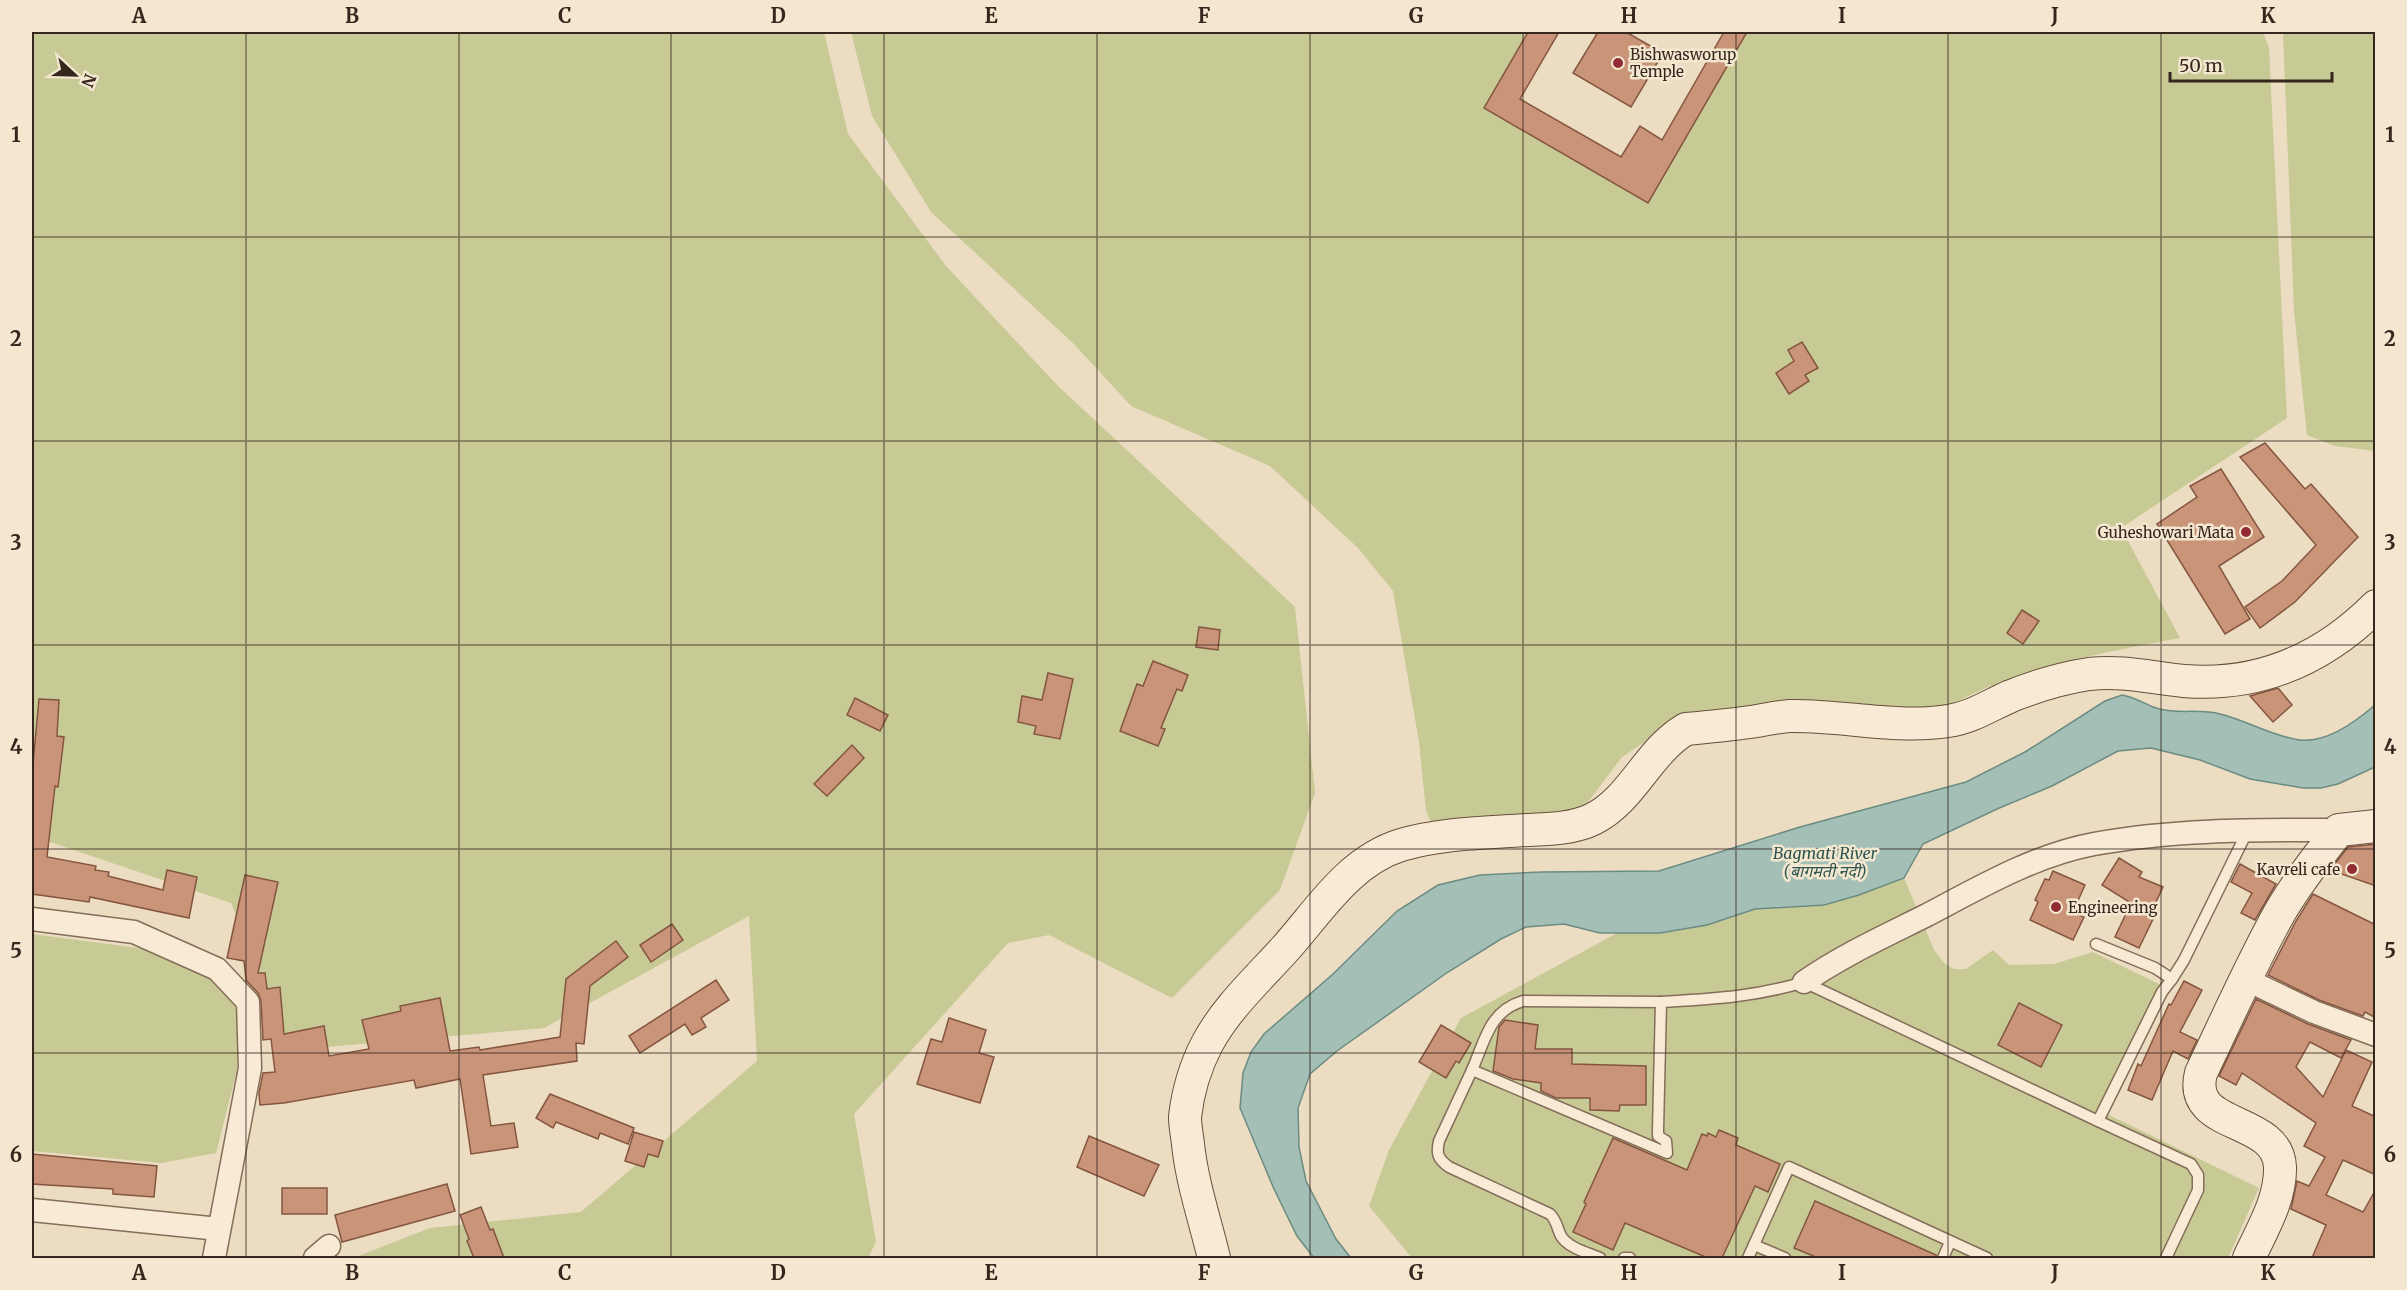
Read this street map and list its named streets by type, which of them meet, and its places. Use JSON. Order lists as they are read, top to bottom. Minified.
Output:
{"water":["Bagmati River (बागमती नदी)"],"places":["Bishwasworup Temple","Guheshowari Mata","Kavreli cafe","Engineering"],"scale_bar":"50 m","north":"right","grid":{"columns":["A","B","C","D","E","F","G","H","I","J","K"],"rows":["1","2","3","4","5","6"]}}
